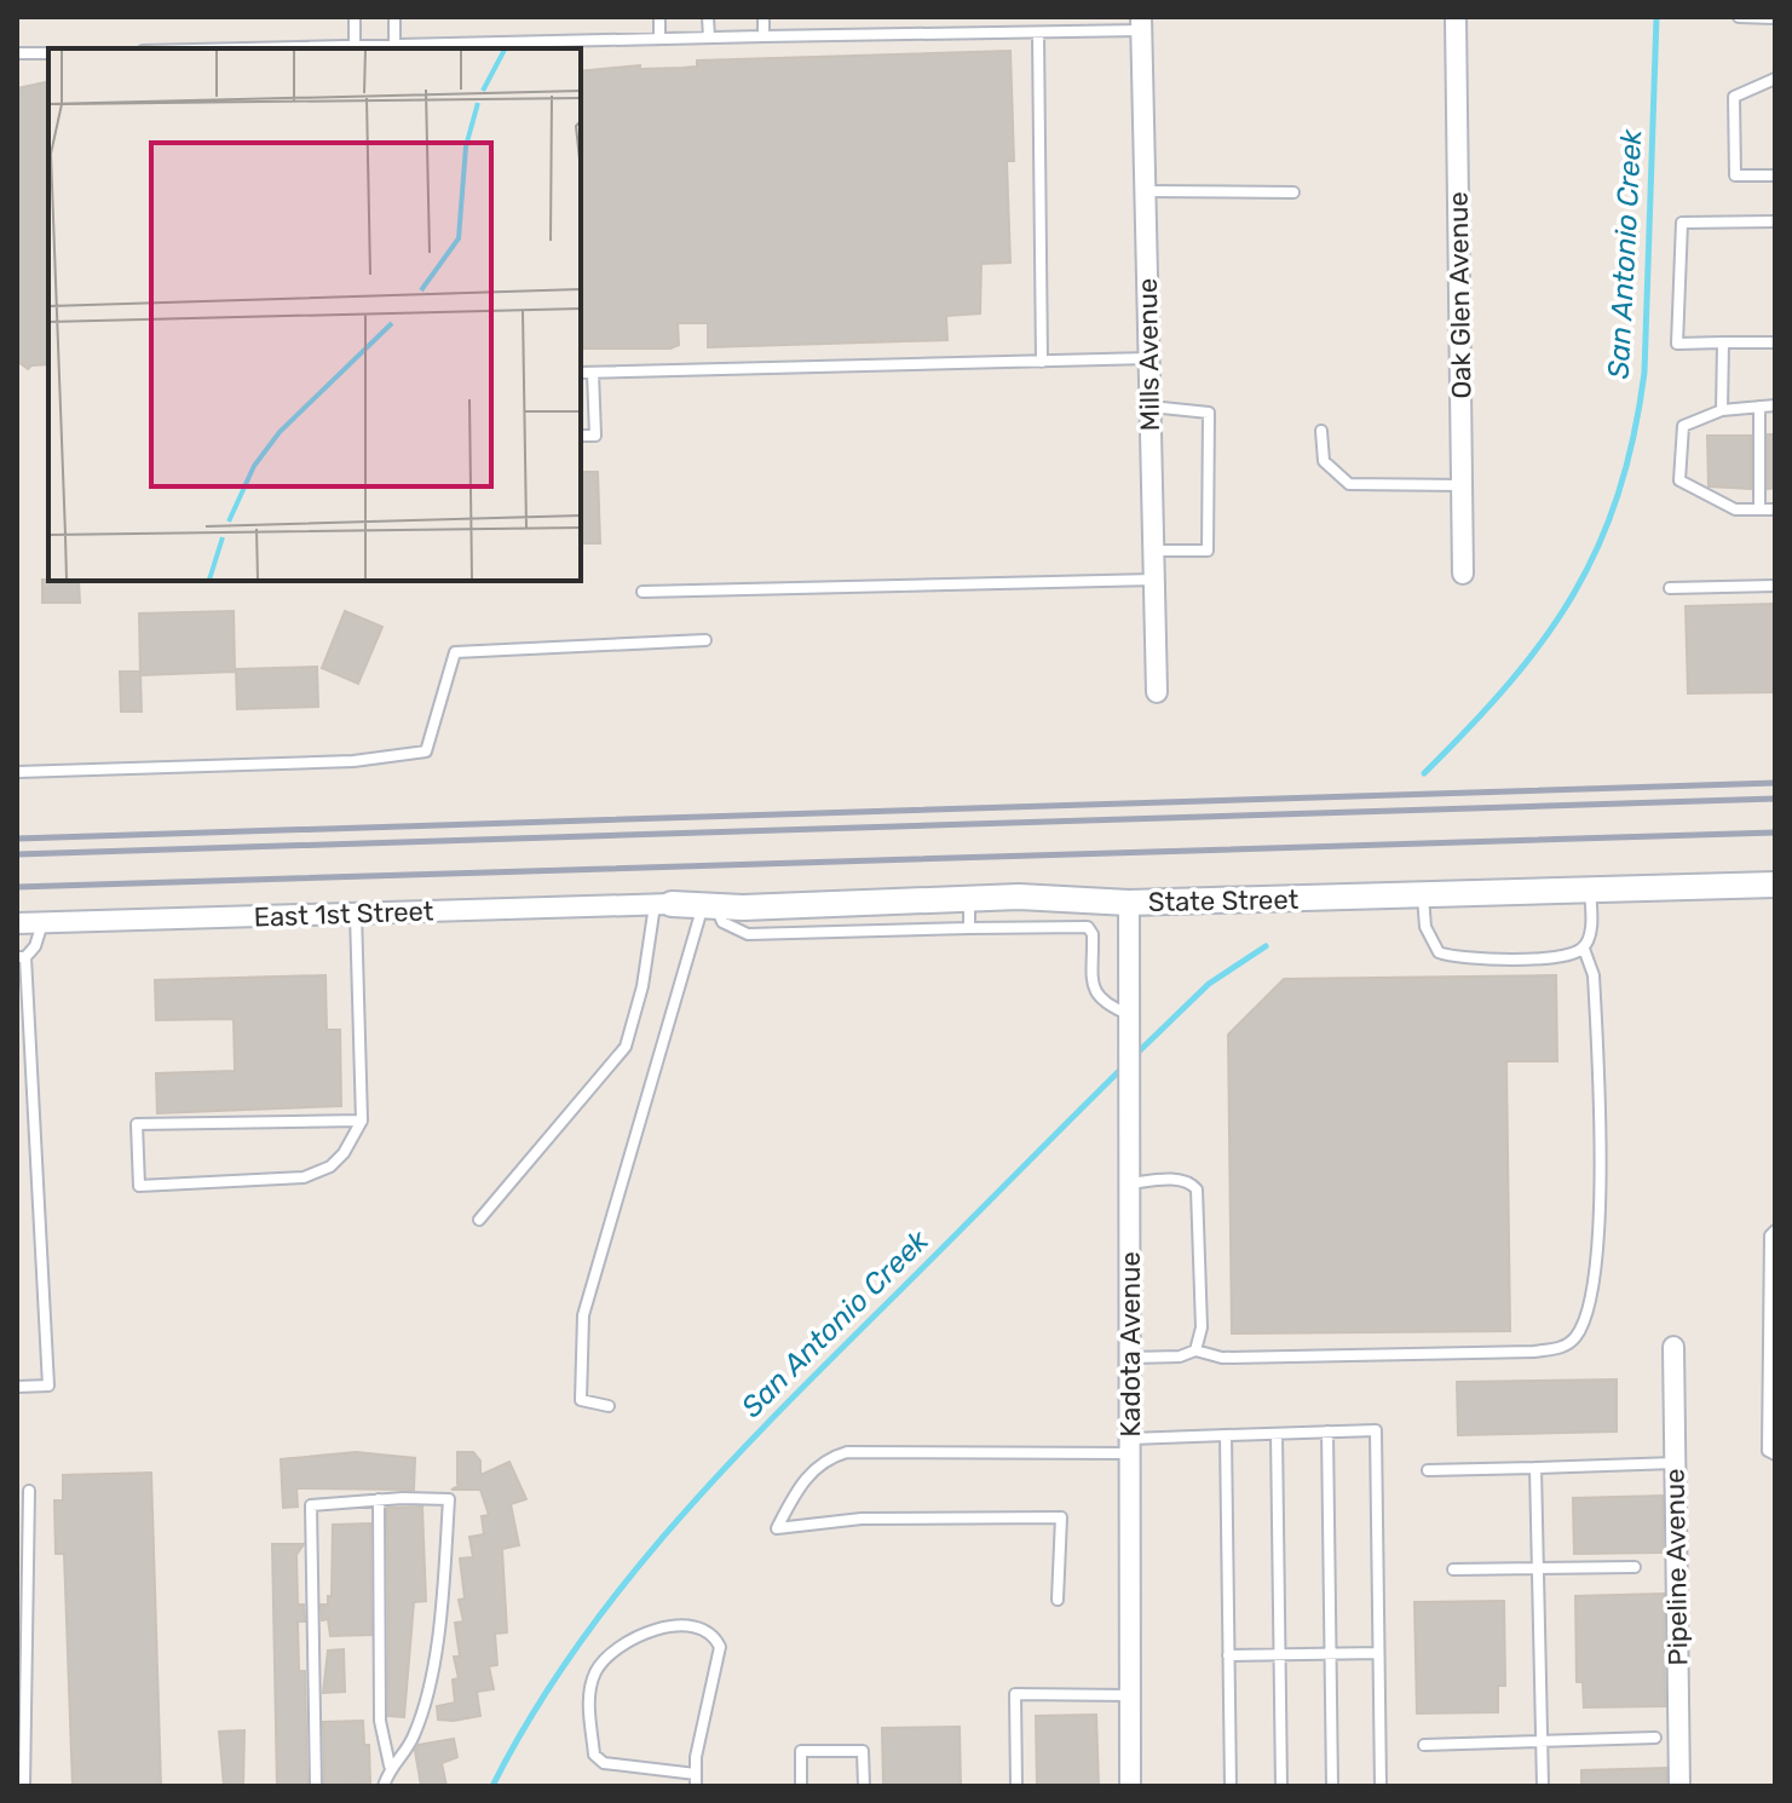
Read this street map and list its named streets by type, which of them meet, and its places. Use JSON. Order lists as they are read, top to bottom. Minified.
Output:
{"streets":{"street":["Oak Glen Avenue","Mills Avenue","State Street","East 1st Street","Kadota Avenue","Pipeline Avenue"]},"crossings":[["State Street","East 1st Street"],["State Street","Kadota Avenue"]],"water":["San Antonio Creek"]}
